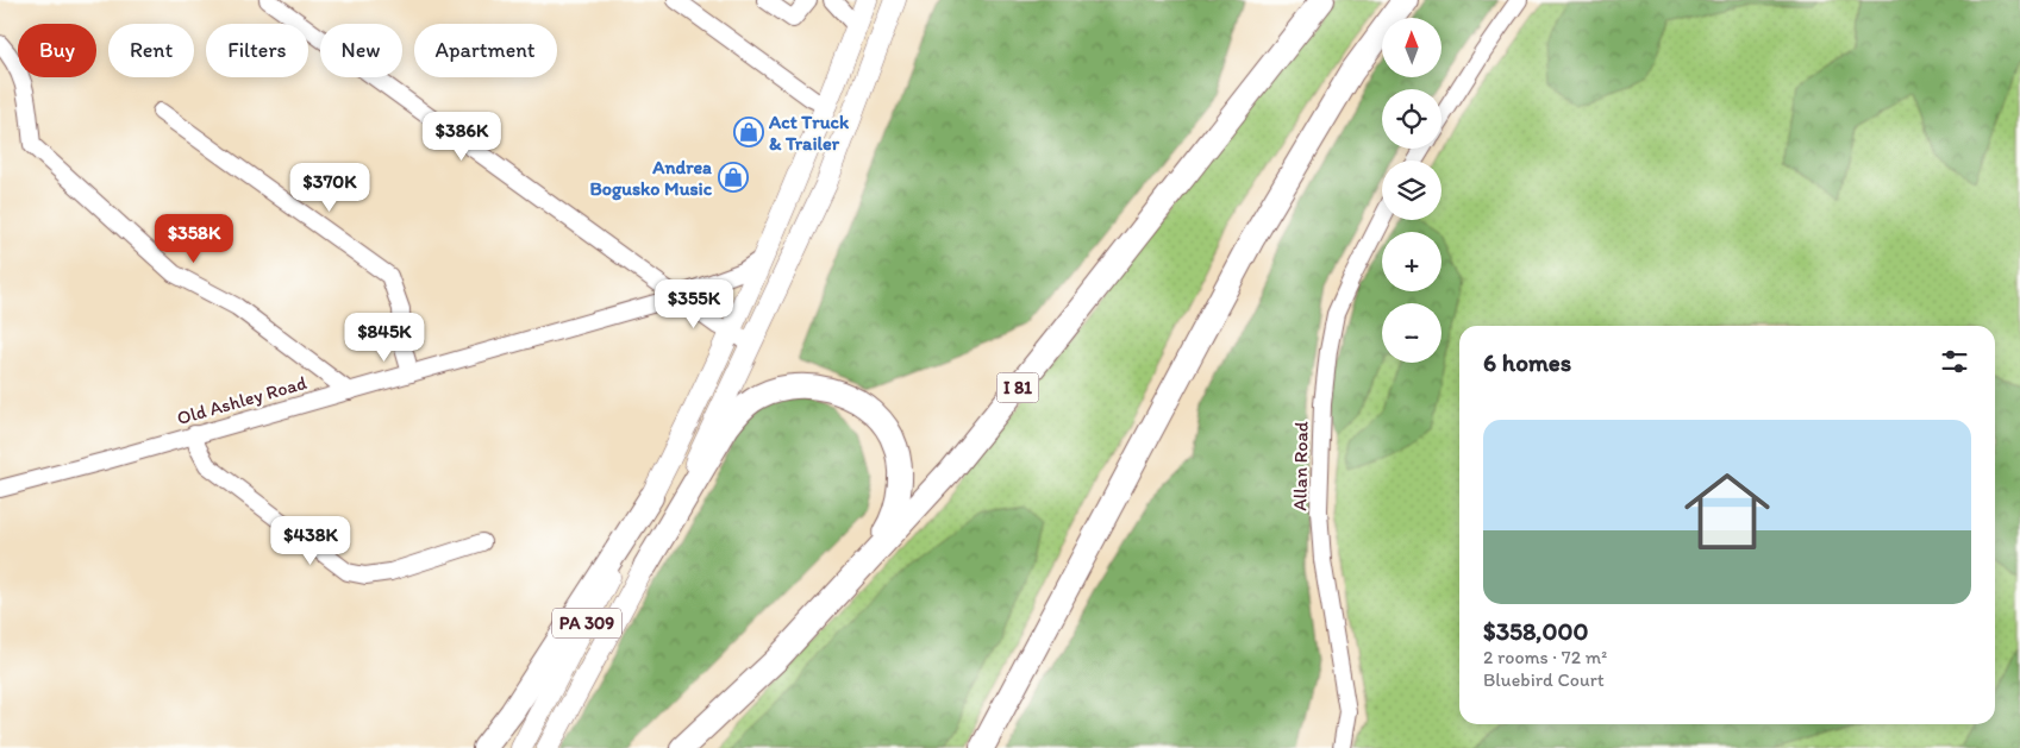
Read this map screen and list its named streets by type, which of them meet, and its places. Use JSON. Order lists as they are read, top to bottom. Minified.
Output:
{"streets":{"highway":["I 81"],"main road":["PA 309"],"street":["Old Ashley Road","Allan Road"]},"crossings":[["Old Ashley Road","PA 309"]],"places":{"shop":["Act Truck & Trailer","Andrea Bogusko Music"]},"north":"top","page":{"map_buttons":["+","−"],"chip":["Buy","Rent","Filters","New","Apartment"],"price":["$386K","$370K","$358K","$355K","$845K","$438K"],"heading":"6 homes","list":[{"name":"$358,000","note":"2 rooms · 72 m² · Bluebird Court"}]}}
